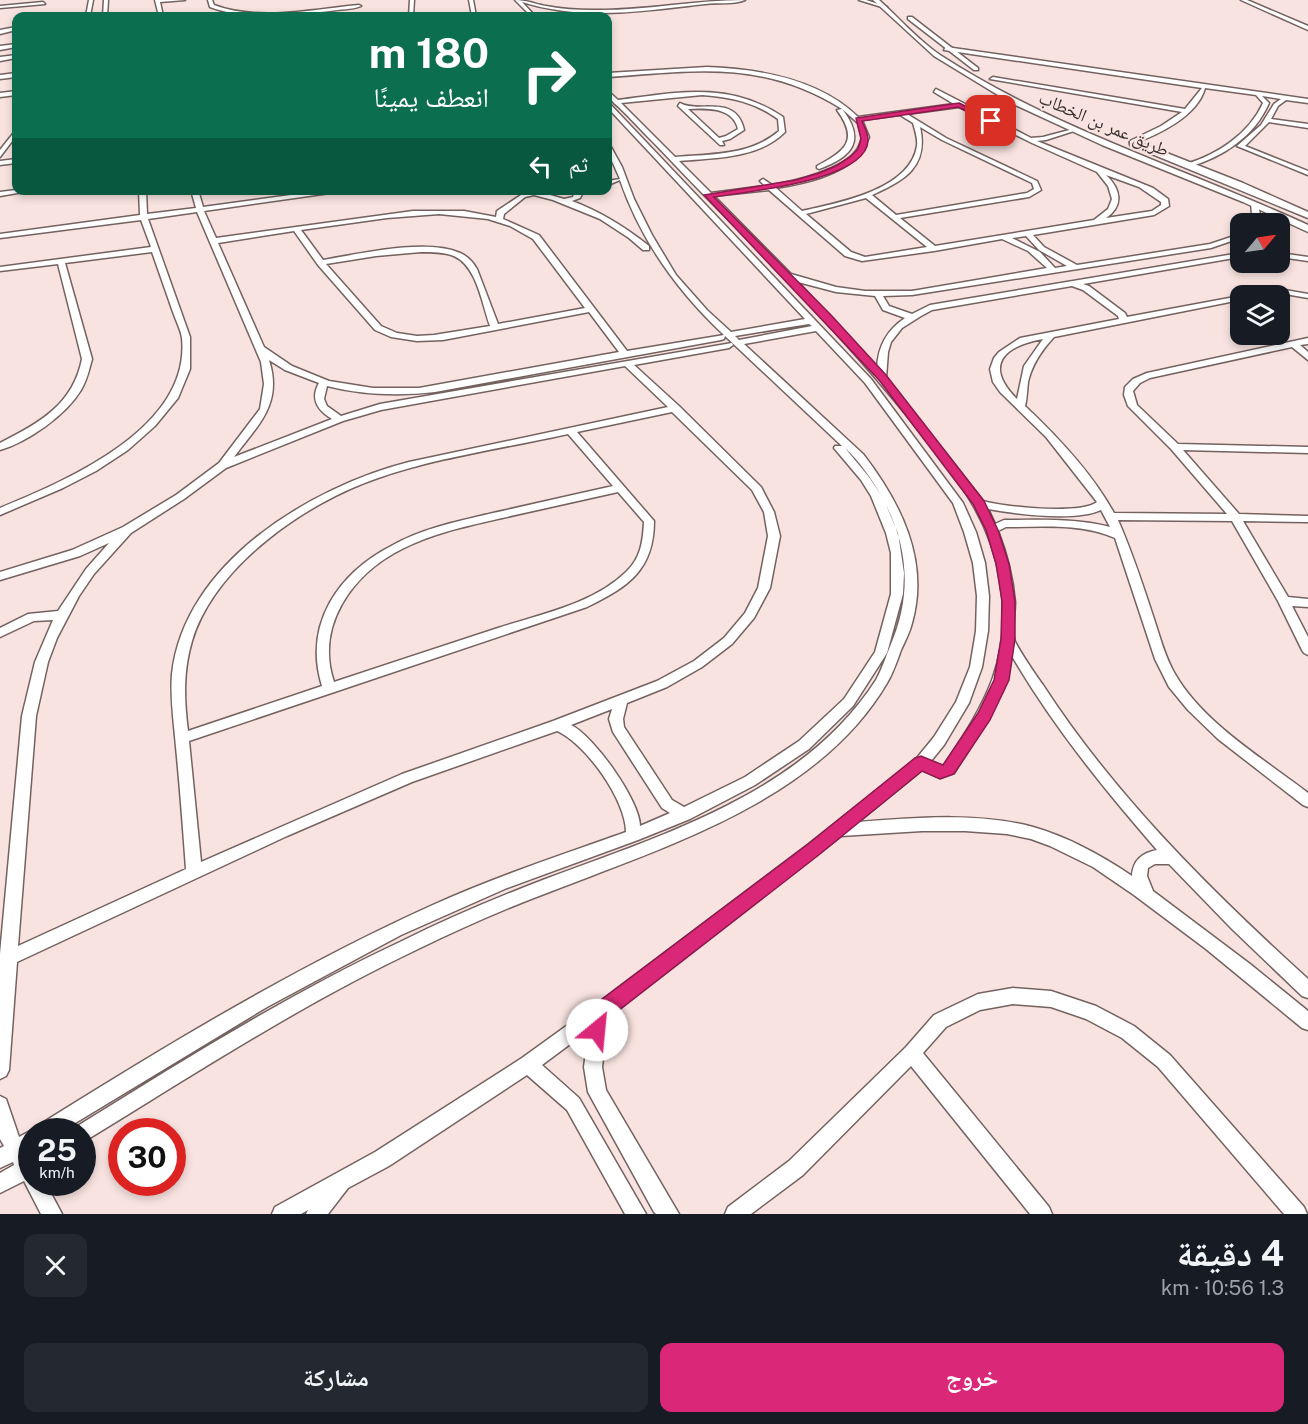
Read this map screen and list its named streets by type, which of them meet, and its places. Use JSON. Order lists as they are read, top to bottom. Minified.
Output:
{"streets":{"street":["طريق عمر بن الخطاب"]},"north":"top right","page":{"turn":["180 m","انعطف يمينًا"],"then":"ثم","speed":"25 km/h","limit":"30","heading":["4 دقيقة","1.3 km · 10:56"],"buttons":["خروج","مشاركة"]}}
